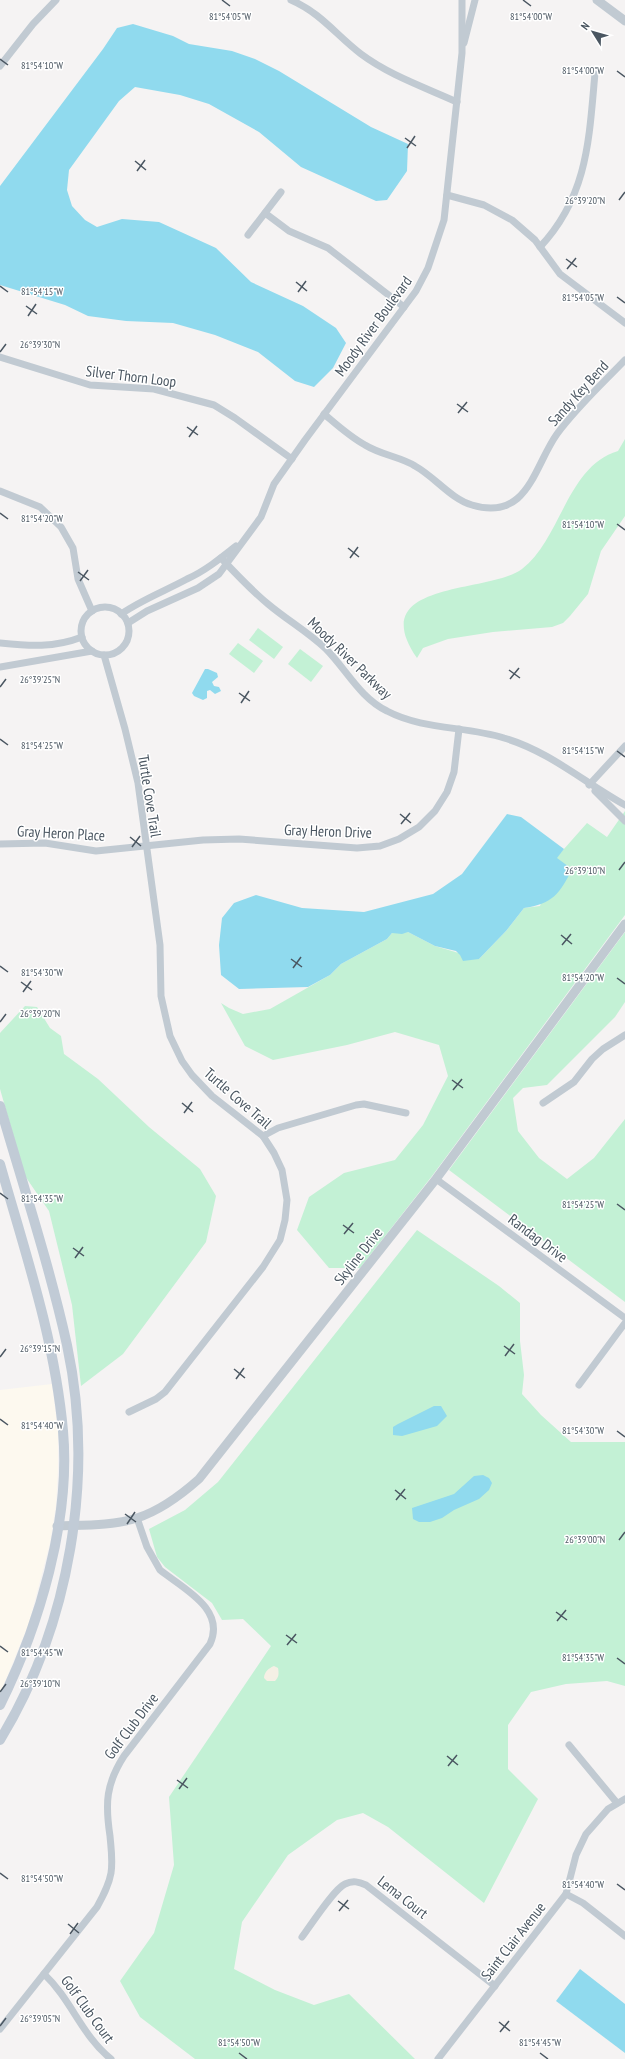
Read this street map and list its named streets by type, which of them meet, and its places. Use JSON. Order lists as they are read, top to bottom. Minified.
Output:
{"streets":{"street":["Moody River Boulevard","Silver Thorn Loop","Sandy Key Bend","Moody River Parkway","Turtle Cove Trail","Gray Heron Drive","Gray Heron Place","Randag Drive","Skyline Drive","Golf Club Drive","Lema Court","Saint Clair Avenue","Golf Club Court"]},"crossings":[["Moody River Boulevard","Silver Thorn Loop"],["Moody River Boulevard","Sandy Key Bend"],["Moody River Boulevard","Moody River Parkway"],["Moody River Boulevard","Turtle Cove Trail"],["Moody River Parkway","Gray Heron Drive"],["Turtle Cove Trail","Gray Heron Drive"],["Turtle Cove Trail","Gray Heron Place"],["Gray Heron Drive","Gray Heron Place"],["Randag Drive","Skyline Drive"],["Skyline Drive","Golf Club Drive"],["Golf Club Drive","Golf Club Court"],["Lema Court","Saint Clair Avenue"]],"north":"top left","coordinates":["81°54'05\"W","81°54'00\"W","81°54'10\"W","26°39'20\"N","81°54'15\"W","26°39'30\"N","81°54'20\"W","26°39'25\"N","81°54'25\"W","26°39'10\"N","81°54'30\"W","81°54'35\"W","26°39'15\"N","81°54'40\"W","26°39'00\"N","81°54'45\"W","81°54'50\"W","26°39'05\"N"]}
